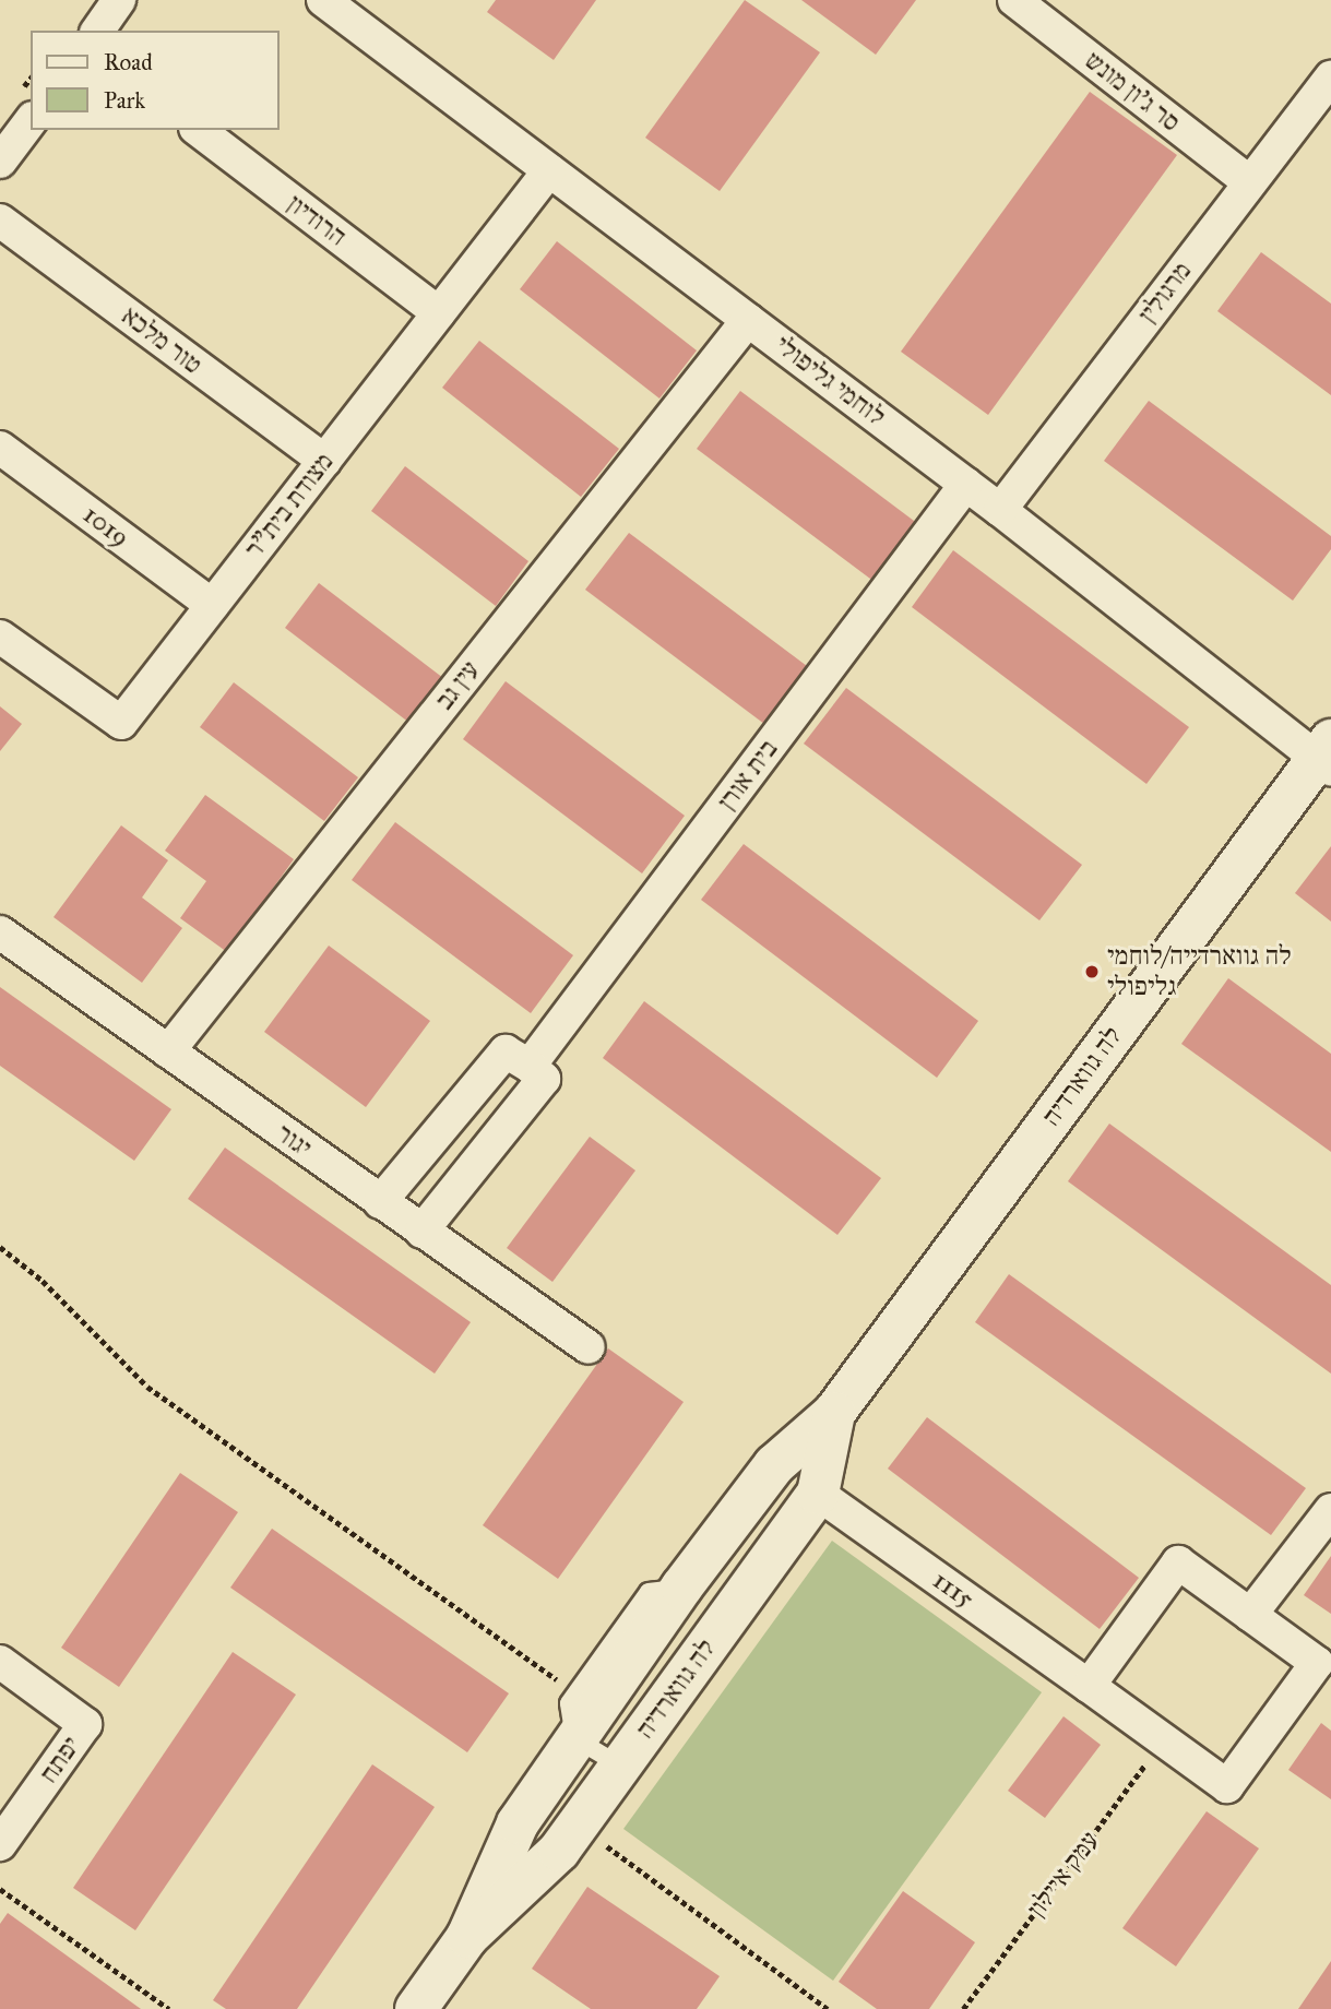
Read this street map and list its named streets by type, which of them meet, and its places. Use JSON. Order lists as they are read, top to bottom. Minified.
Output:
{"streets":{"main road":["לה גווארדיה"],"street":["סר ג'ון מונש","הרודיון","מרגולין","טור מלכא","לוחמי גליפולי","מצודת בית\"ר","1019","עין גב","בית אורן","יגור","1115","יפתח"],"path":["עמק איילון"]},"crossings":[["סר ג'ון מונש","מרגולין"],["הרודיון","מצודת בית\"ר"],["מרגולין","לוחמי גליפולי"],["טור מלכא","מצודת בית\"ר"],["לוחמי גליפולי","מצודת בית\"ר"],["לוחמי גליפולי","עין גב"],["לוחמי גליפולי","בית אורן"],["לוחמי גליפולי","לה גווארדיה"],["מצודת בית\"ר","1019"],["עין גב","יגור"],["לה גווארדיה","1115"],["1115","עמק איילון"]],"places":["לה גווארדייה/לוחמי גליפולי"],"legend":["Road","Park"]}
